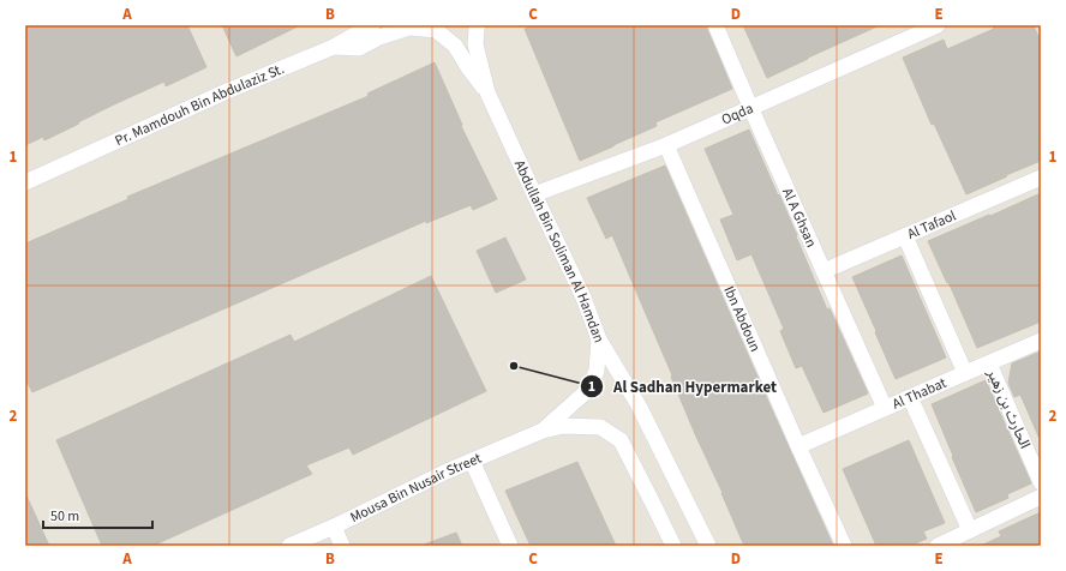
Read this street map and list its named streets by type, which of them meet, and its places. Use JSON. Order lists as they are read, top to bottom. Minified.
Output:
{"streets":{"street":["Pr. Mamdouh Bin Abdulaziz St.","Oqda","Al A Ghsan","Al Tafaol","Abdullah Bin Soliman Al Hamdan","Ibn Abdoun","Al Thabat","الحارث بن زهير","Mousa Bin Nusair Street"]},"crossings":[["Oqda","Al A Ghsan"],["Oqda","Abdullah Bin Soliman Al Hamdan"],["Oqda","Ibn Abdoun"],["Al A Ghsan","Al Tafaol"],["Al A Ghsan","Al Thabat"],["Ibn Abdoun","Al Thabat"],["Al Thabat","الحارث بن زهير"]],"places":["Al Sadhan Hypermarket"],"scale_bar":"50 m","grid":{"columns":["A","B","C","D","E"],"rows":["1","2"]}}
